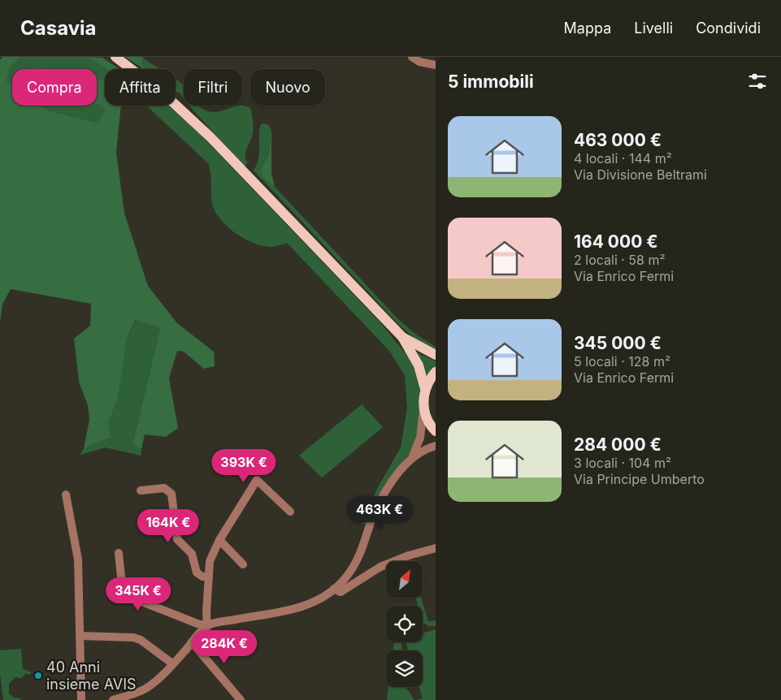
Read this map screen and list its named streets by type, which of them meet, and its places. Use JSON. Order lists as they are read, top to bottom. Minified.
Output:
{"places":["40 Anni insieme AVIS"],"north":"top right","page":{"header":"Casavia","nav":["Mappa","Livelli","Condividi"],"heading":"5 immobili","chip":["Compra","Affitta","Filtri","Nuovo"],"list":[{"name":"463 000 €","note":"4 locali · 144 m² · Via Divisione Beltrami"},{"name":"164 000 €","note":"2 locali · 58 m² · Via Enrico Fermi"},{"name":"345 000 €","note":"5 locali · 128 m² · Via Enrico Fermi"},{"name":"284 000 €","note":"3 locali · 104 m² · Via Principe Umberto"}],"price":["393K €","463K €","164K €","345K €","284K €"]}}
